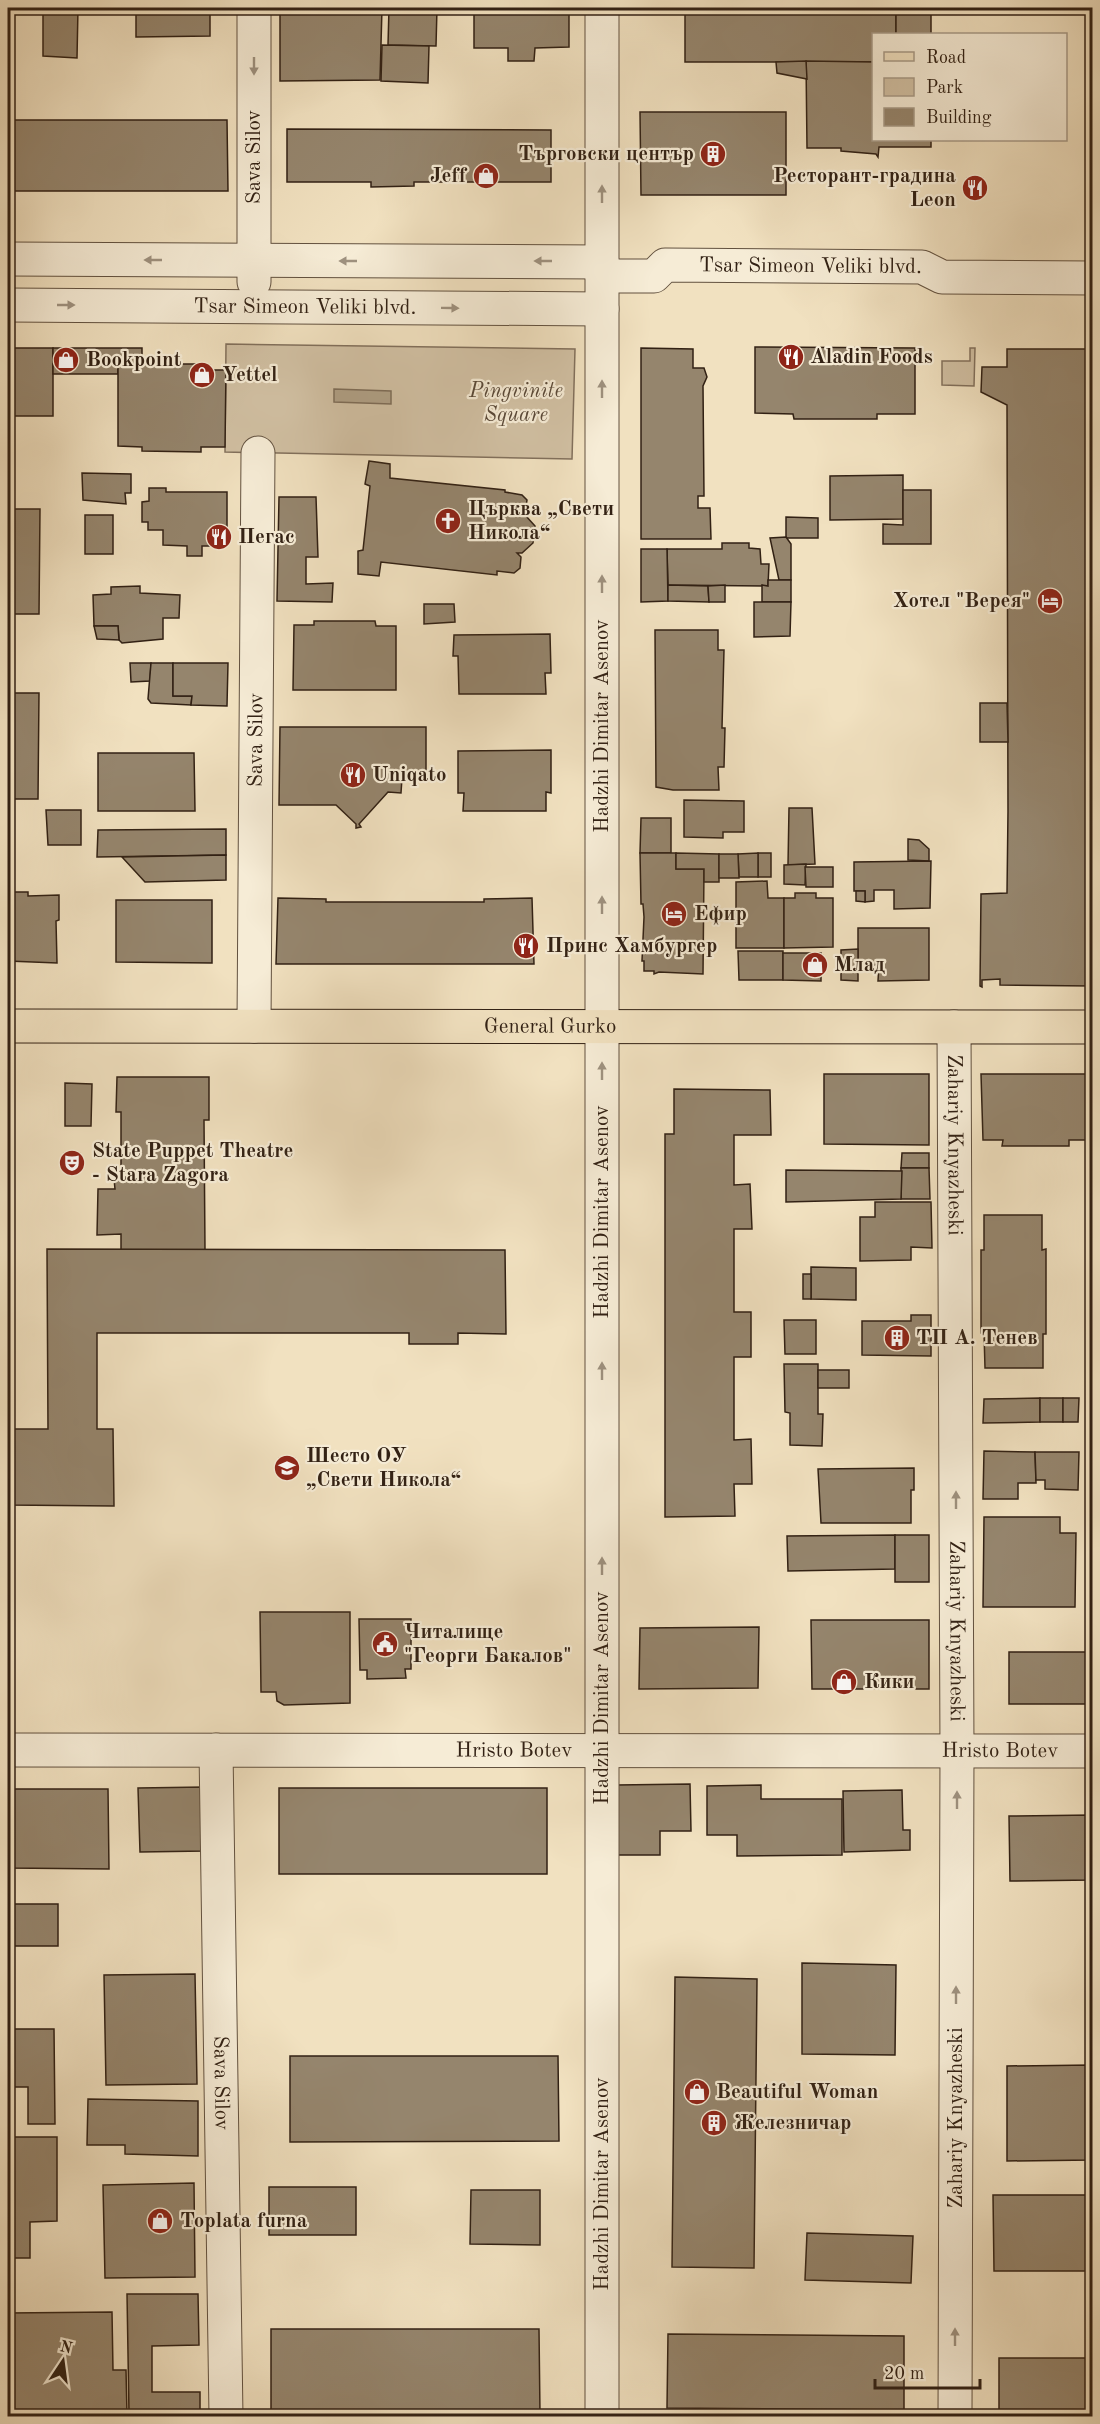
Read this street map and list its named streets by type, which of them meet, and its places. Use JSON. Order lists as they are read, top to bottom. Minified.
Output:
{"streets":{"main road":["General Gurko"],"street":["Sava Silov","Tsar Simeon Veliki blvd.","Hadzhi Dimitar Asenov","Zahariy Knyazheski","Hristo Botev"]},"crossings":[["Sava Silov","Tsar Simeon Veliki blvd."],["Sava Silov","General Gurko"],["Sava Silov","Hristo Botev"],["Tsar Simeon Veliki blvd.","Hadzhi Dimitar Asenov"],["Hadzhi Dimitar Asenov","General Gurko"],["Hadzhi Dimitar Asenov","Hristo Botev"],["General Gurko","Zahariy Knyazheski"],["Zahariy Knyazheski","Hristo Botev"]],"one_way":["Hadzhi Dimitar Asenov","Zahariy Knyazheski"],"parks":["Pingvinite Square"],"places":{"building":["Търговски център","ТП А. Тенев","Железничар"],"shop":["Jeff","Bookpoint","Yettel","Млад","Кики","Beautiful Woman","Toplata furna"],"restaurant":["Ресторант-градина Leon","Aladin Foods","Пегас","Uniqato","Принс Хамбургер"],"church":["Църква „Свети Никола“"],"hotel":["Хотел \"Верея\"","Ефир"],"theatre":["State Puppet Theatre - Stara Zagora"],"school or university":["Шесто ОУ „Свети Никола“"],"public building":["Читалище \"Георги Бакалов\""]},"legend":["Road","Park","Building"],"scale_bar":"20 m","north":"top"}
